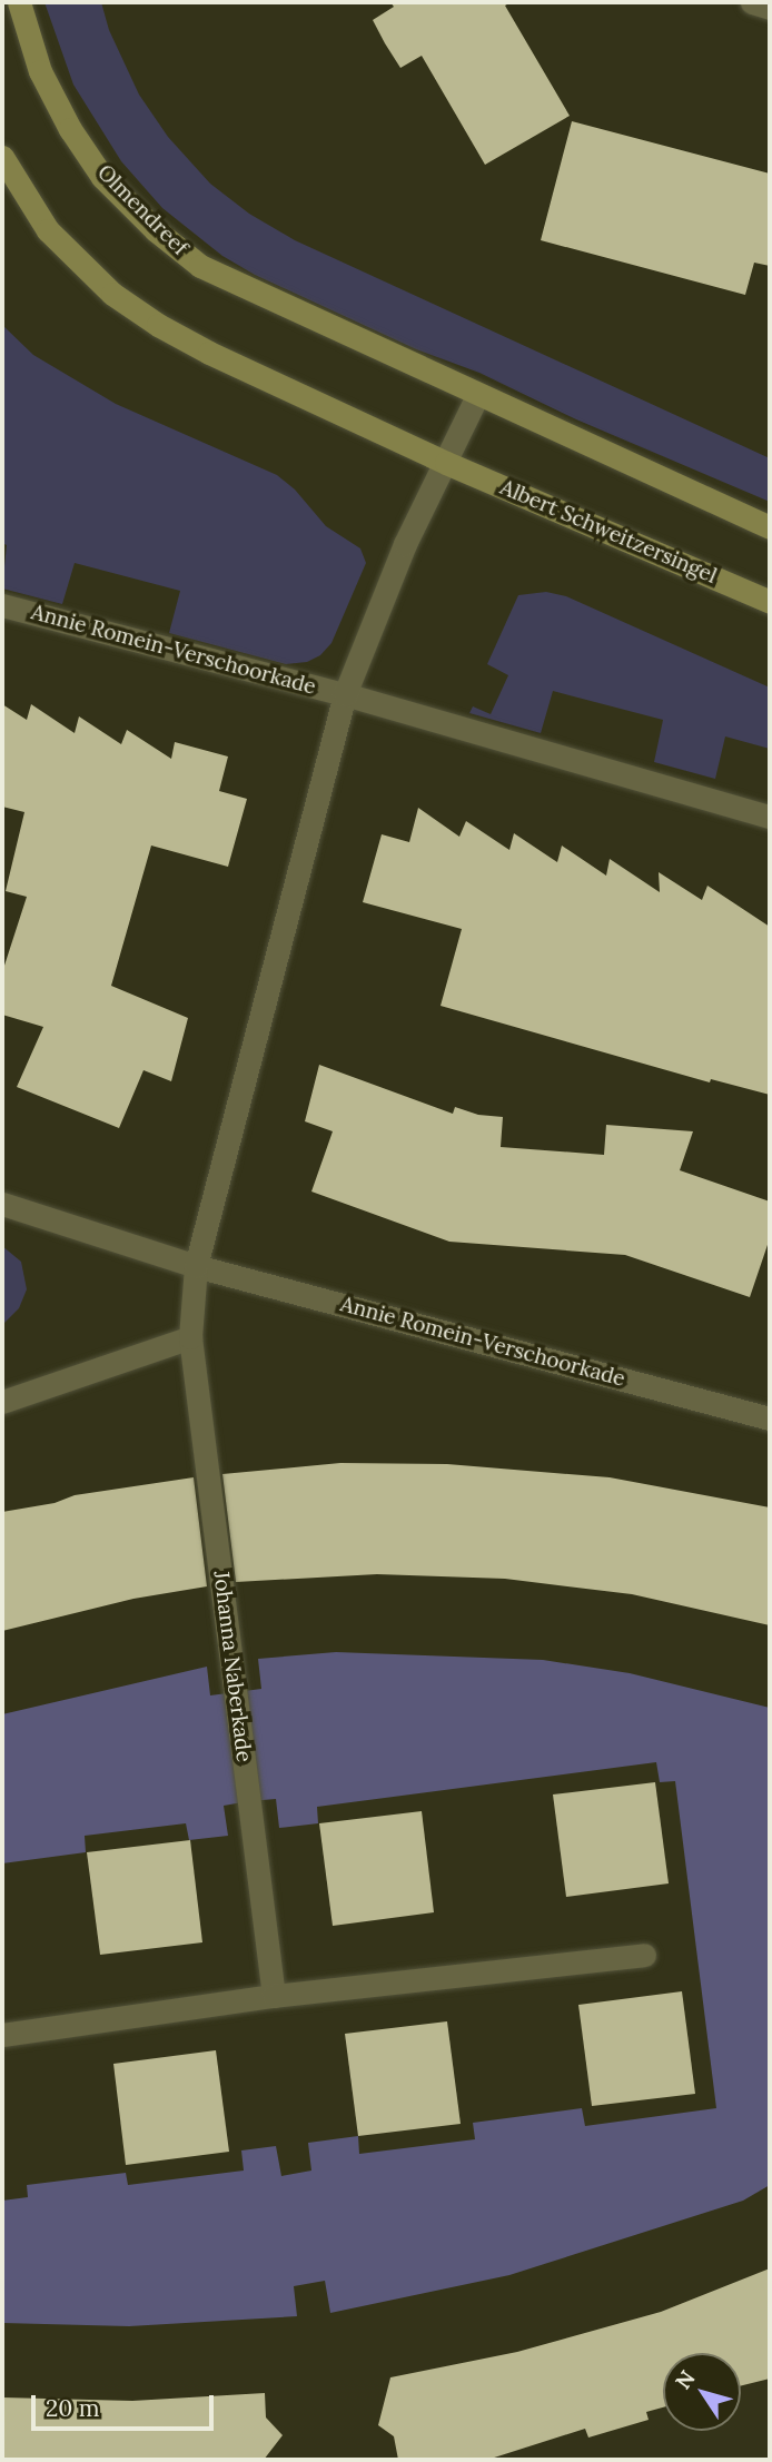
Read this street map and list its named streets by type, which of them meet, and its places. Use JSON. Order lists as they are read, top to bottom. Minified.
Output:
{"streets":{"street":["Olmendreef","Albert Schweitzersingel","Annie Romein-Verschoorkade","Johanna Naberkade"]},"crossings":[["Olmendreef","Annie Romein-Verschoorkade"],["Albert Schweitzersingel","Annie Romein-Verschoorkade"],["Annie Romein-Verschoorkade","Johanna Naberkade"]],"scale_bar":"20 m","north":"top left"}
